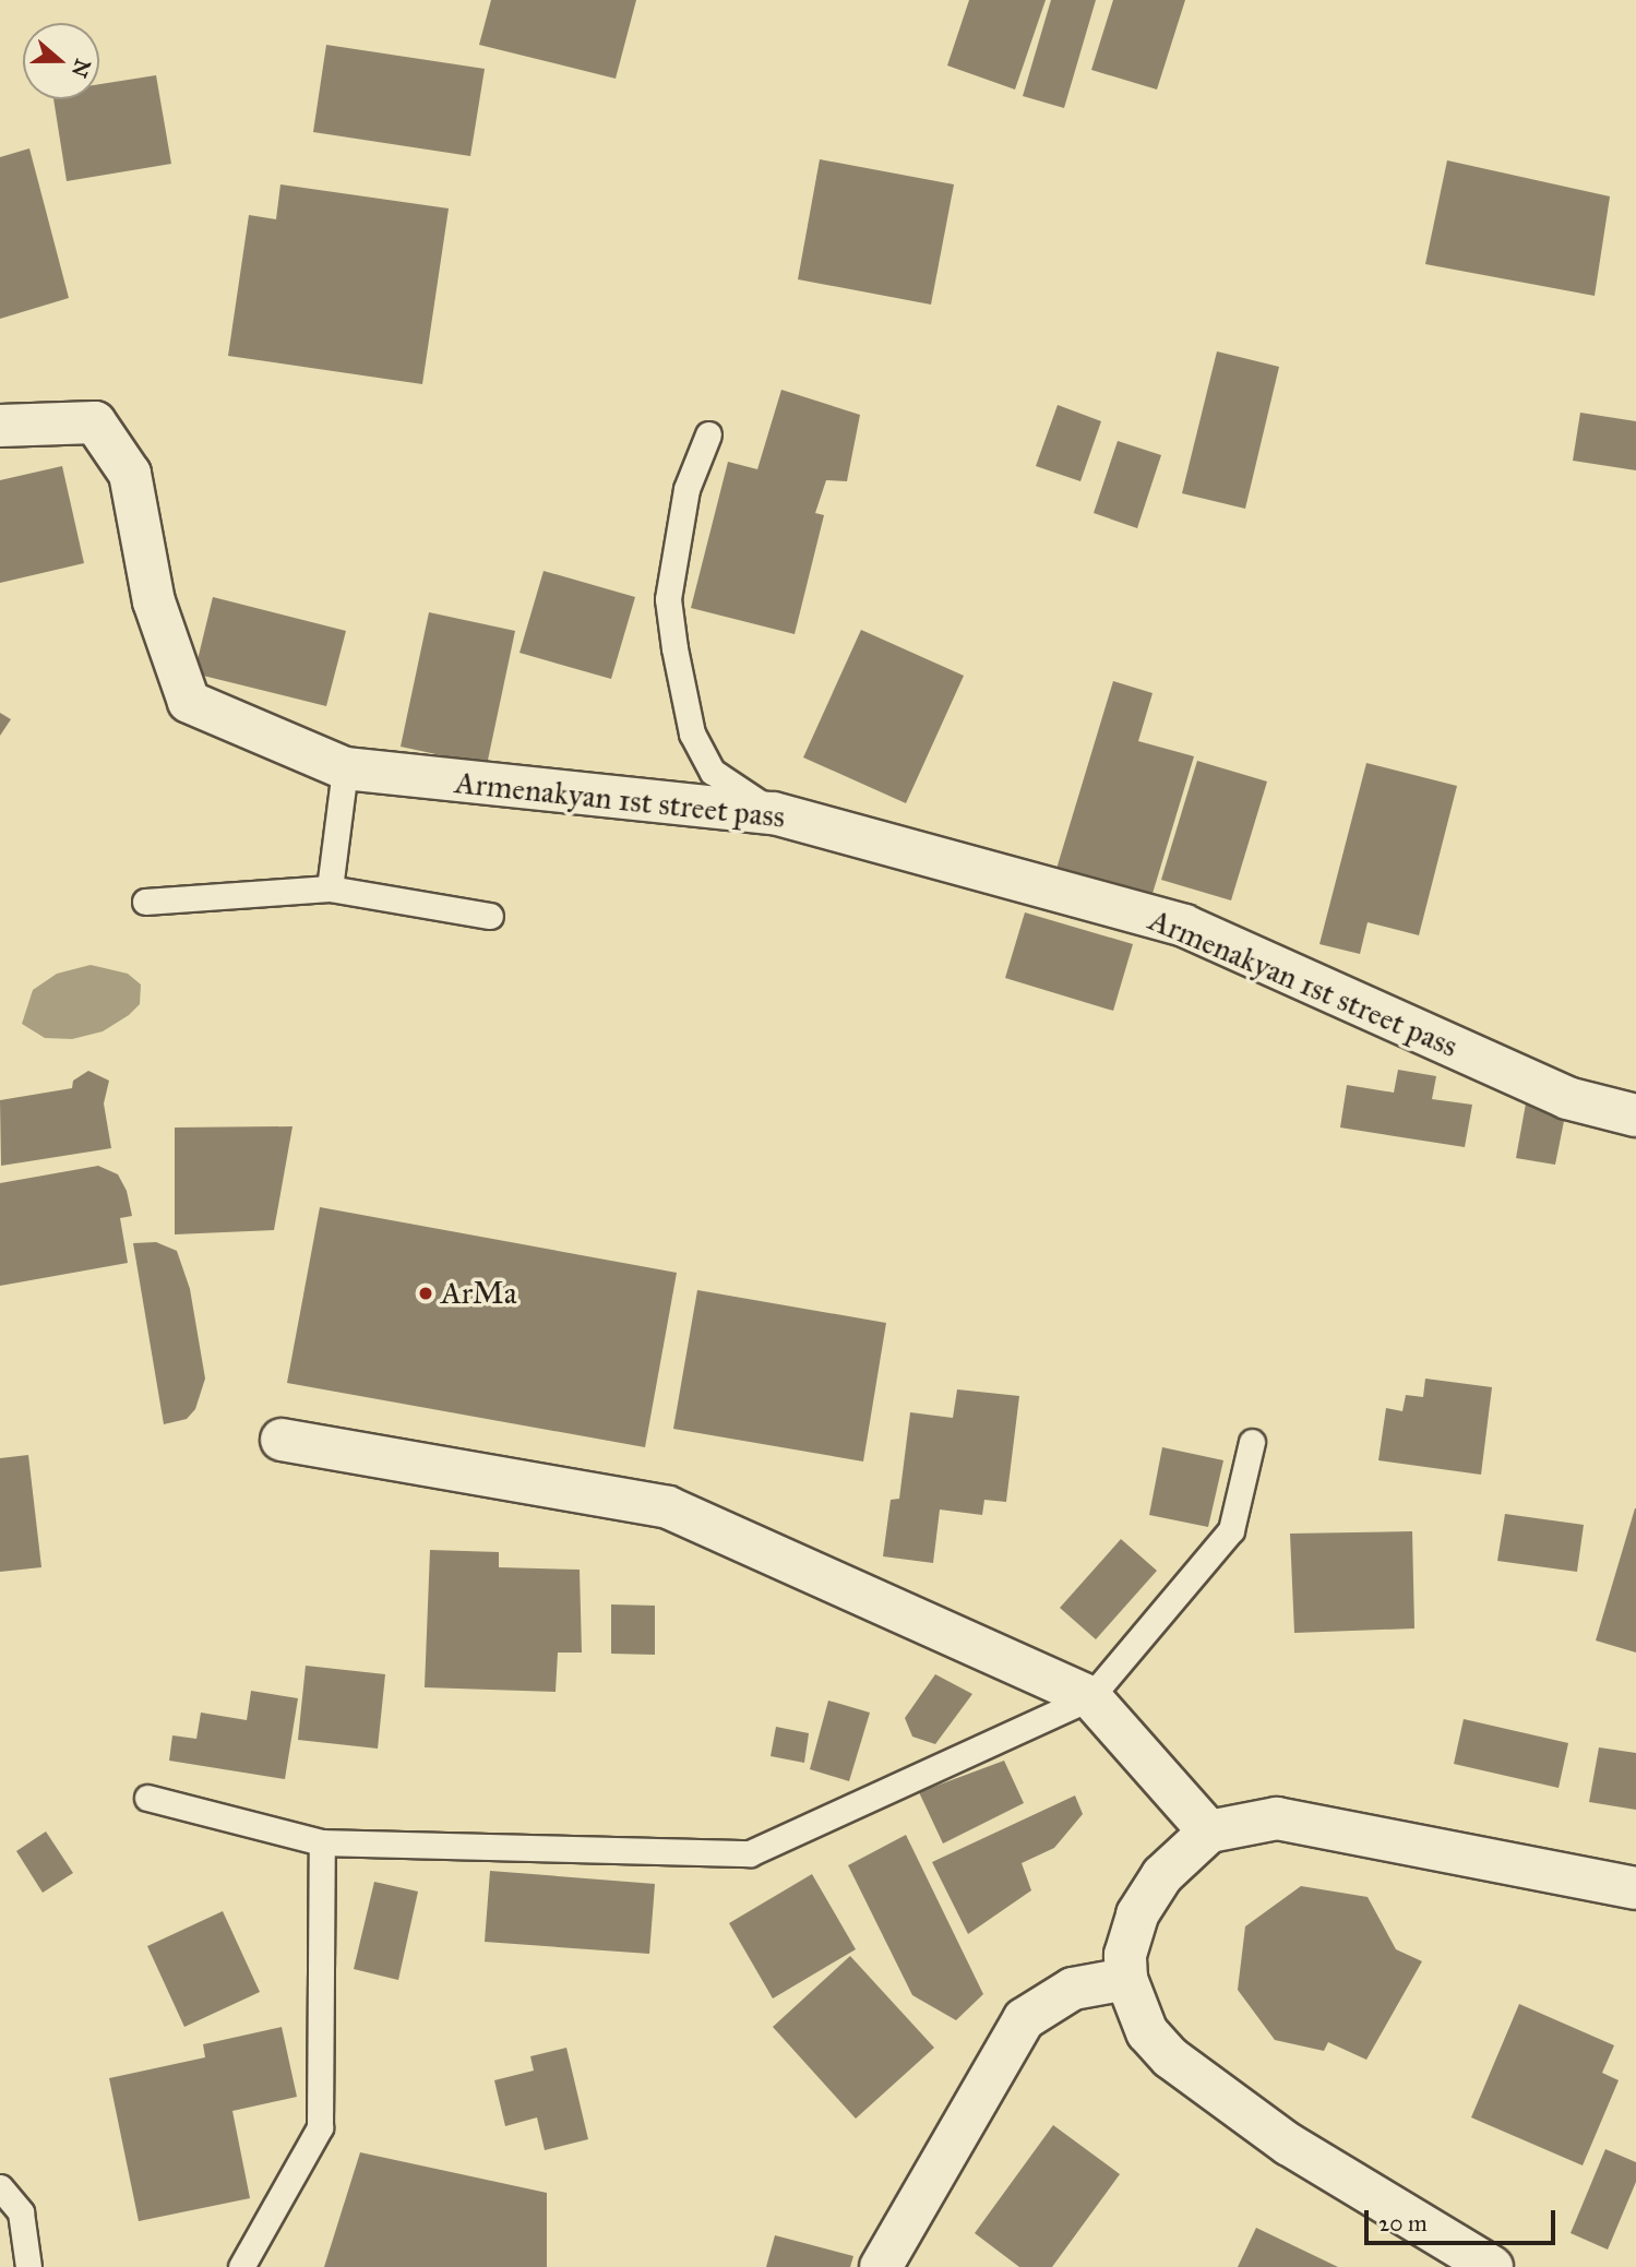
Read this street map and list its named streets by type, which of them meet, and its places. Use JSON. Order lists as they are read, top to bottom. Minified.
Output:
{"streets":{"street":["Armenakyan 1st street pass"]},"places":["ArMa"],"scale_bar":"20 m","north":"right"}
